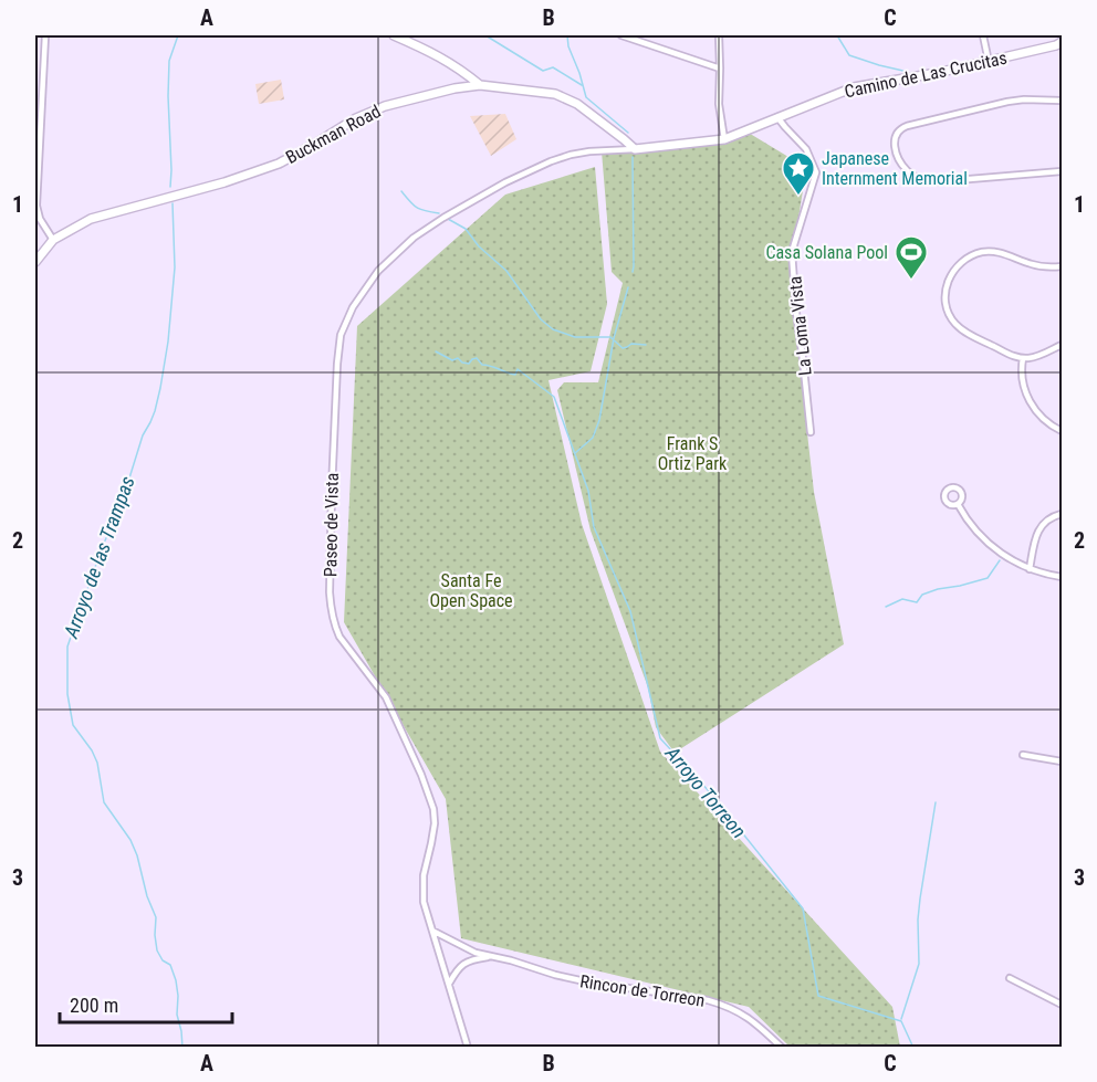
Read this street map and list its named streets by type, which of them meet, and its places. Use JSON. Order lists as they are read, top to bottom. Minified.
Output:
{"streets":{"street":["Camino de Las Crucitas","Buckman Road","La Loma Vista","Paseo de Vista","Rincon de Torreon"]},"crossings":[["Camino de Las Crucitas","Buckman Road"],["Camino de Las Crucitas","La Loma Vista"],["Camino de Las Crucitas","Paseo de Vista"],["Buckman Road","Paseo de Vista"],["Paseo de Vista","Rincon de Torreon"]],"water":["Arroyo de las Trampas","Arroyo Torreon"],"parks":["Frank S Ortiz Park","Santa Fe Open Space"],"places":{"place":["Japanese Internment Memorial"],"sports":["Casa Solana Pool"]},"scale_bar":"200 m","grid":{"columns":["A","B","C"],"rows":["1","2","3"]}}
